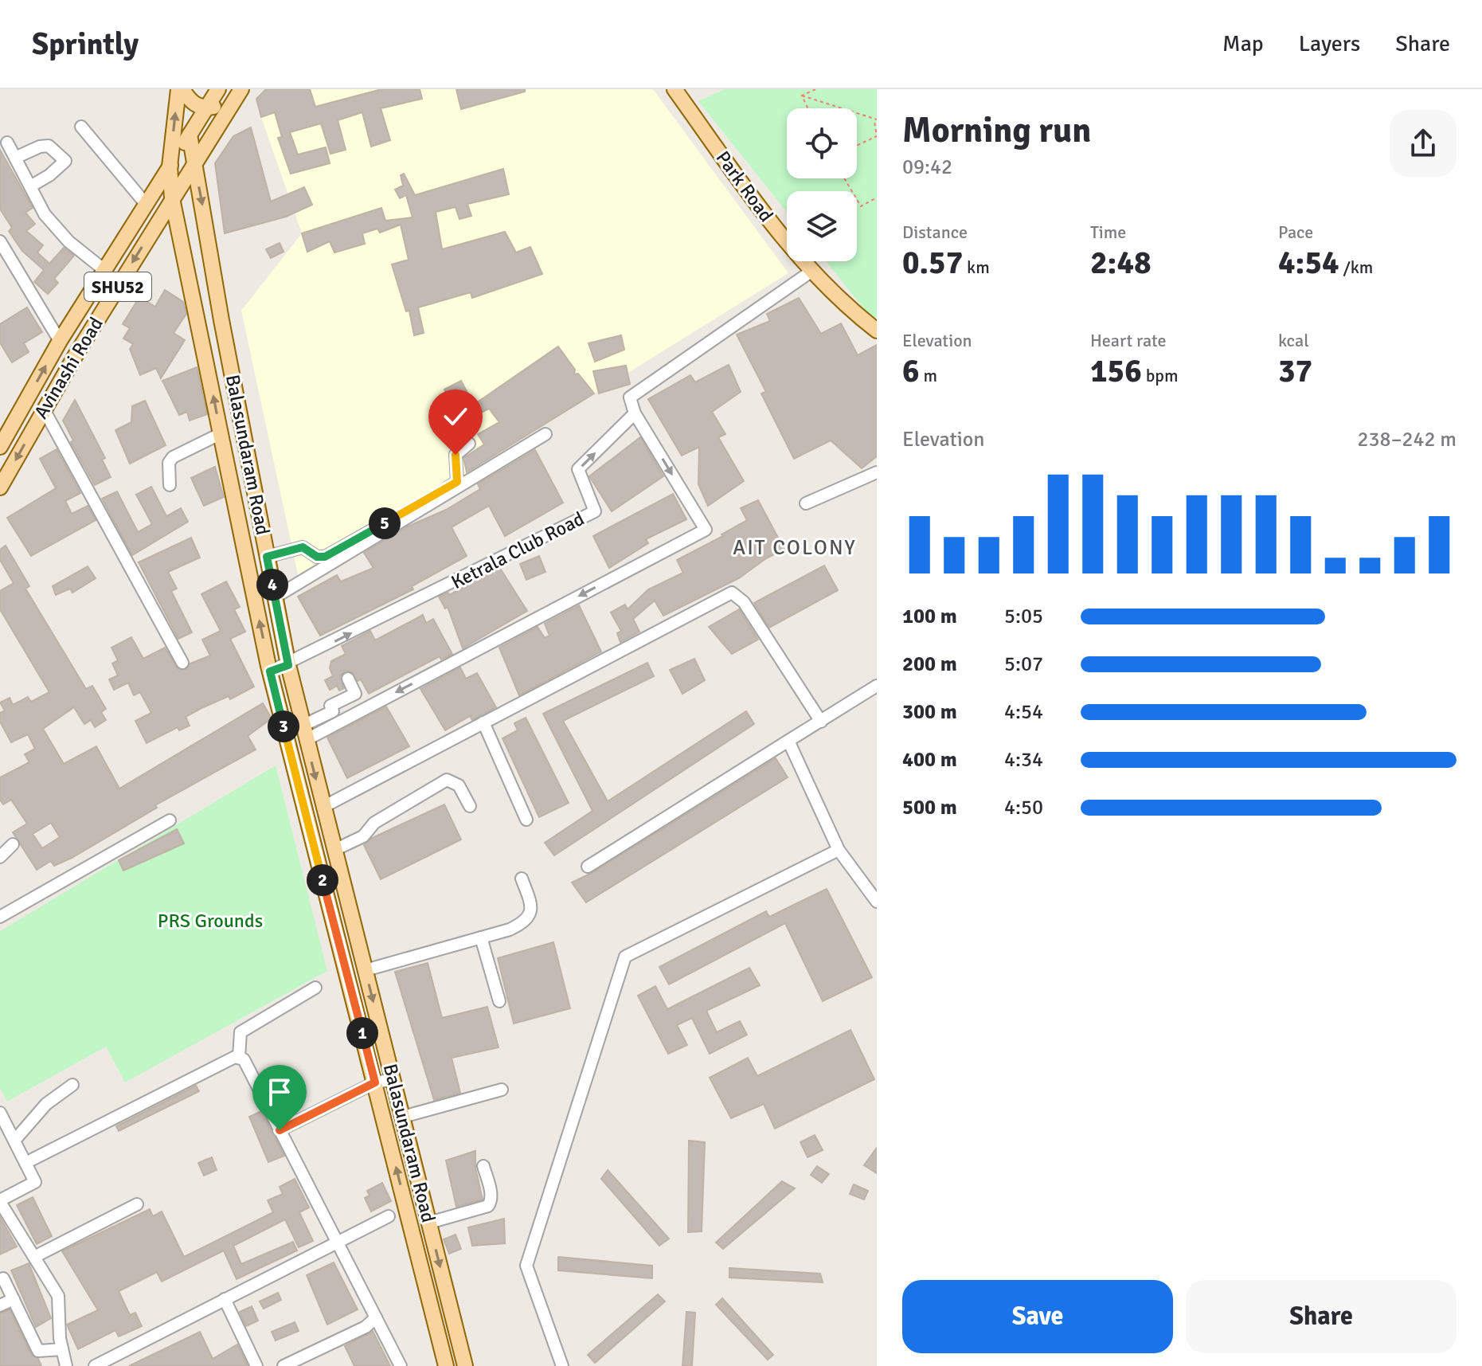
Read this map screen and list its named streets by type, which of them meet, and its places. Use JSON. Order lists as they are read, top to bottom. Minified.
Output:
{"streets":{"main road":["Park Road","SHU52","Avinashi Road","Balasundaram Road"],"street":["Ketrala Club Road"]},"crossings":[["Park Road","Ketrala Club Road"],["Avinashi Road","Balasundaram Road"],["Balasundaram Road","Ketrala Club Road"]],"districts":["AIT COLONY"],"parks":["PRS Grounds"],"page":{"header":"Sprintly","nav":["Map","Layers","Share"],"heading":["Morning run","09:42"],"stats":[["Distance","0.57 km"],["Time","2:48"],["Pace","4:54 /km"],["Elevation","6 m"],["Heart rate","156 bpm"],["kcal","37"]],"chart":["Elevation","238–242 m"],"pins":["5","4","3","2","1"],"list":[{"name":"100 m","note":"5:05"},{"name":"200 m","note":"5:07"},{"name":"300 m","note":"4:54"},{"name":"400 m","note":"4:34"},{"name":"500 m","note":"4:50"}],"buttons":["Save","Share"]}}
